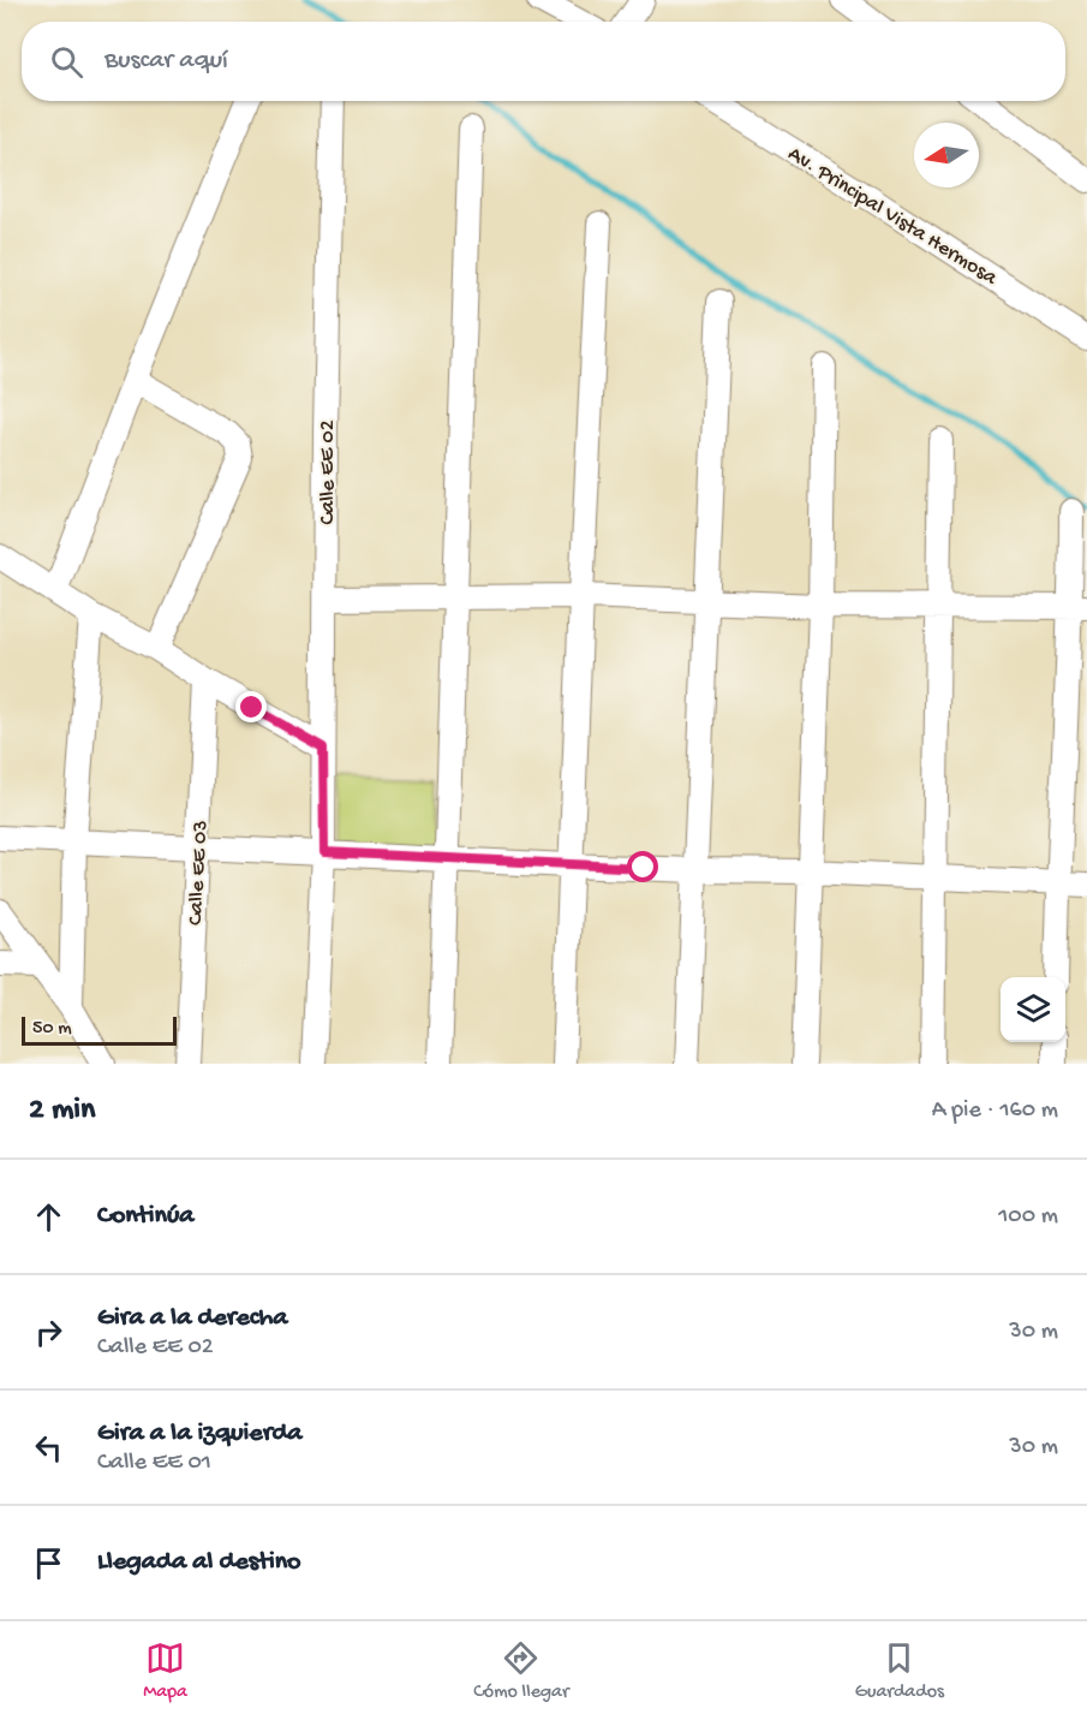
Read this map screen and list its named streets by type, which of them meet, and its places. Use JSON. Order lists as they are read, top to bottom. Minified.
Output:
{"streets":{"street":["Av. Principal Vista Hermosa","Calle EE 02","Calle EE 03"]},"scale_bar":"50 m","north":"left","page":{"search":"Buscar aquí","scale":"50 m","heading":["2 min","A pie · 160 m"],"list":[["Continúa","100 m"],["Gira a la derecha","Calle EE 02","30 m"],["Gira a la izquierda","Calle EE 01","30 m"],"Llegada al destino"],"nav":["Mapa","Cómo llegar","Guardados"]}}
